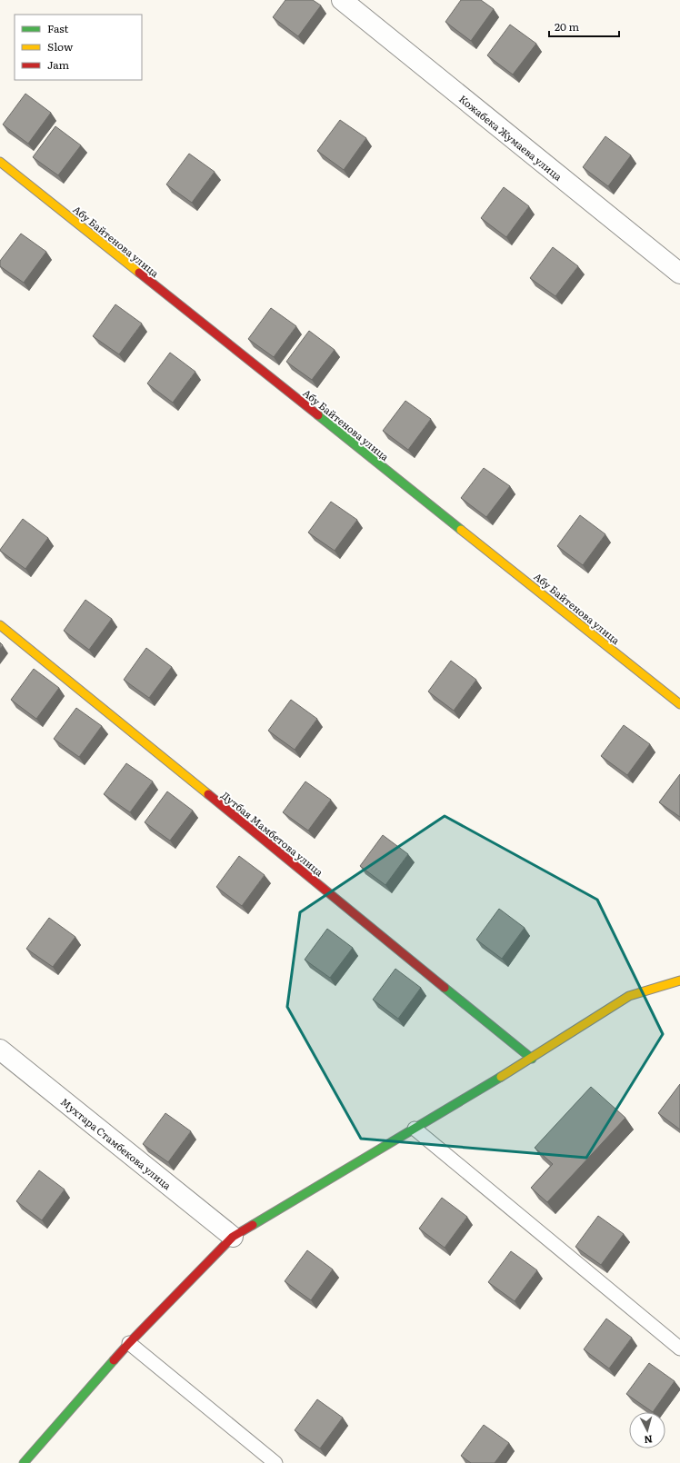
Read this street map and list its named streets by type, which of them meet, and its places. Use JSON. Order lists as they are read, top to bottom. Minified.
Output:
{"streets":{"street":["Кожабека Жумаева улица","Абу Байтенова улица","Дутбая Мамбетова улица","Мухтара Стамбекова улица"]},"legend":["Fast","Slow","Jam"],"scale_bar":"20 m","north":"bottom"}
